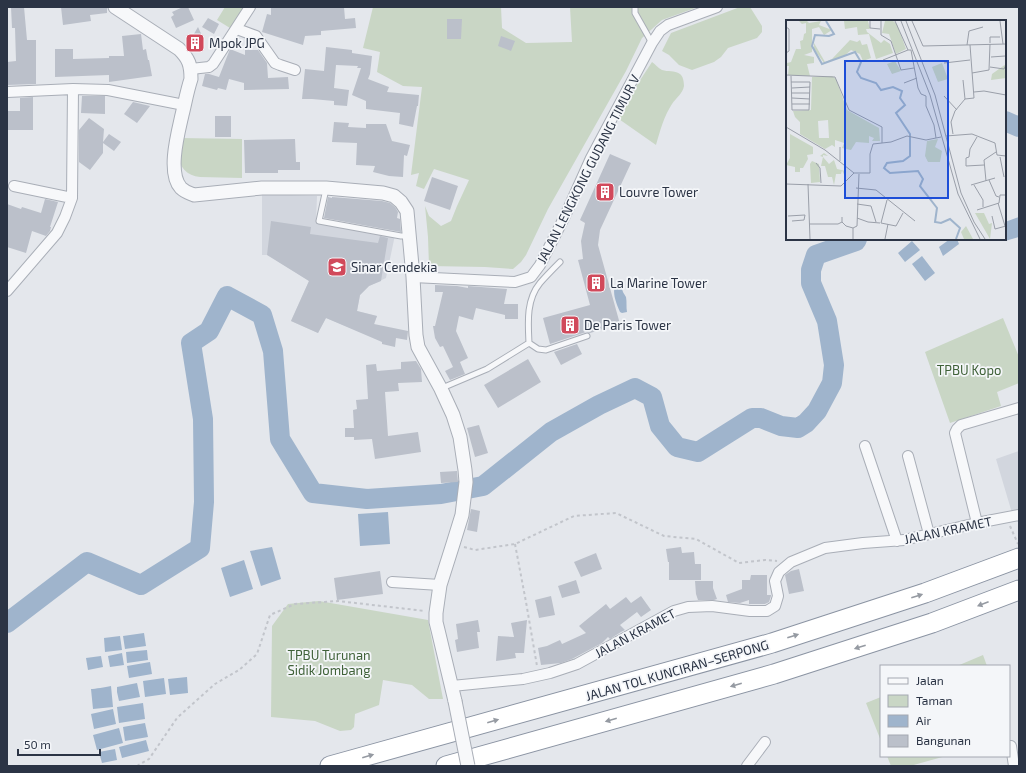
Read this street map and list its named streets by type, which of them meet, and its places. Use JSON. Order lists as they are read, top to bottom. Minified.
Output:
{"streets":{"highway":["JALAN TOL KUNCIRAN–SERPONG"],"street":["JALAN LENGKONG GUDANG TIMUR V","JALAN KRAMET"]},"parks":["TPBU Kopo","TPBU Turunan Sidik Jombang"],"places":{"building":["Mpok JPG","Louvre Tower","La Marine Tower","De Paris Tower"],"school or university":["Sinar Cendekia"]},"legend":["Jalan","Taman","Air","Bangunan"],"scale_bar":"50 m"}
